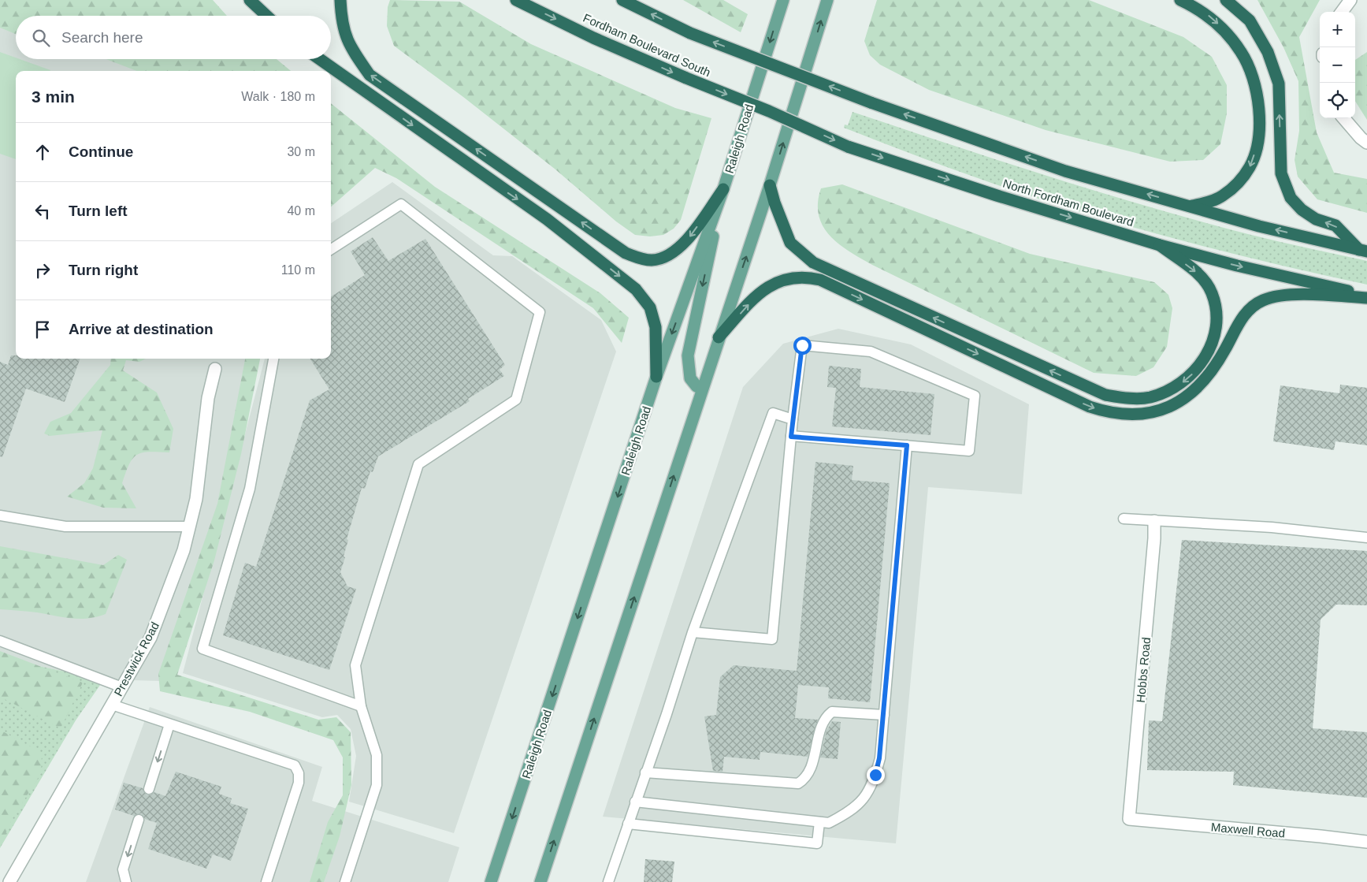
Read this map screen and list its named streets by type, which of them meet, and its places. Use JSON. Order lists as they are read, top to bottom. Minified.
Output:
{"streets":{"highway":["Fordham Boulevard South","North Fordham Boulevard"],"main road":["Raleigh Road"],"street":["Prestwick Road","Hobbs Road","Maxwell Road"]},"crossings":[["Fordham Boulevard South","North Fordham Boulevard"],["Hobbs Road","Maxwell Road"]],"page":{"map_buttons":["+","−"],"search":"Search here","heading":["3 min","Walk · 180 m"],"list":[["Continue","30 m"],["Turn left","40 m"],["Turn right","110 m"],"Arrive at destination"]}}
